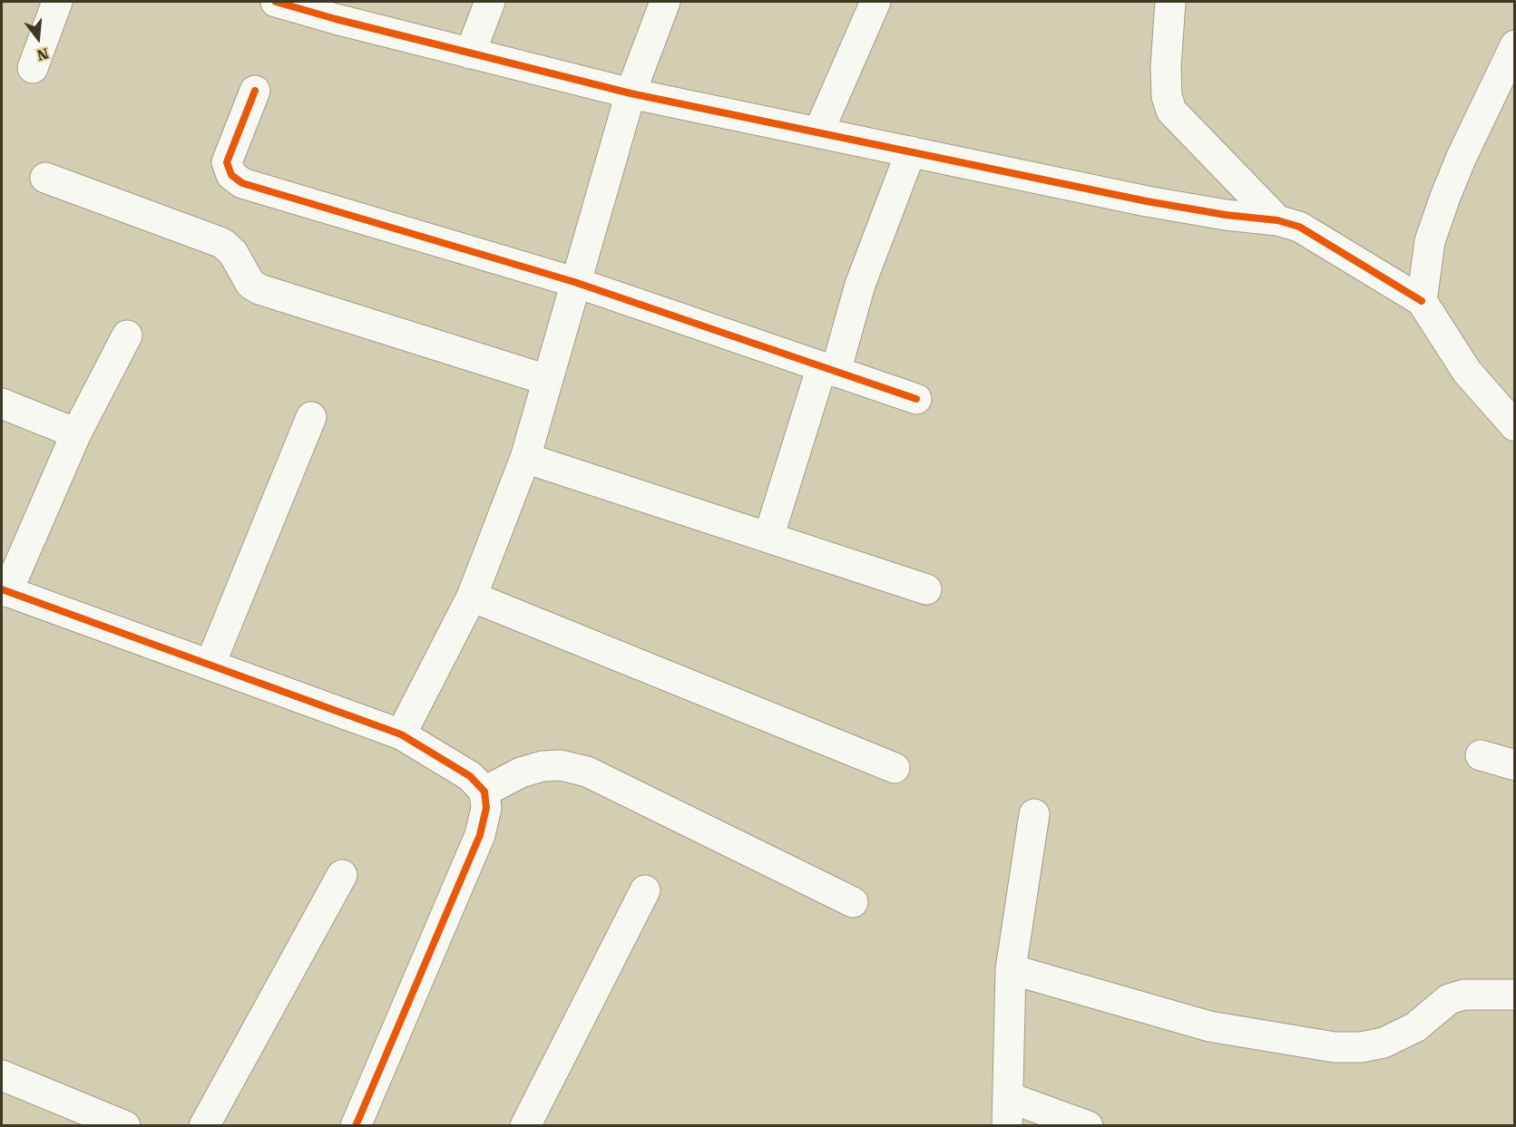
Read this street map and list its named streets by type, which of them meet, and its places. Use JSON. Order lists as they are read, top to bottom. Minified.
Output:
{"north":"bottom"}
